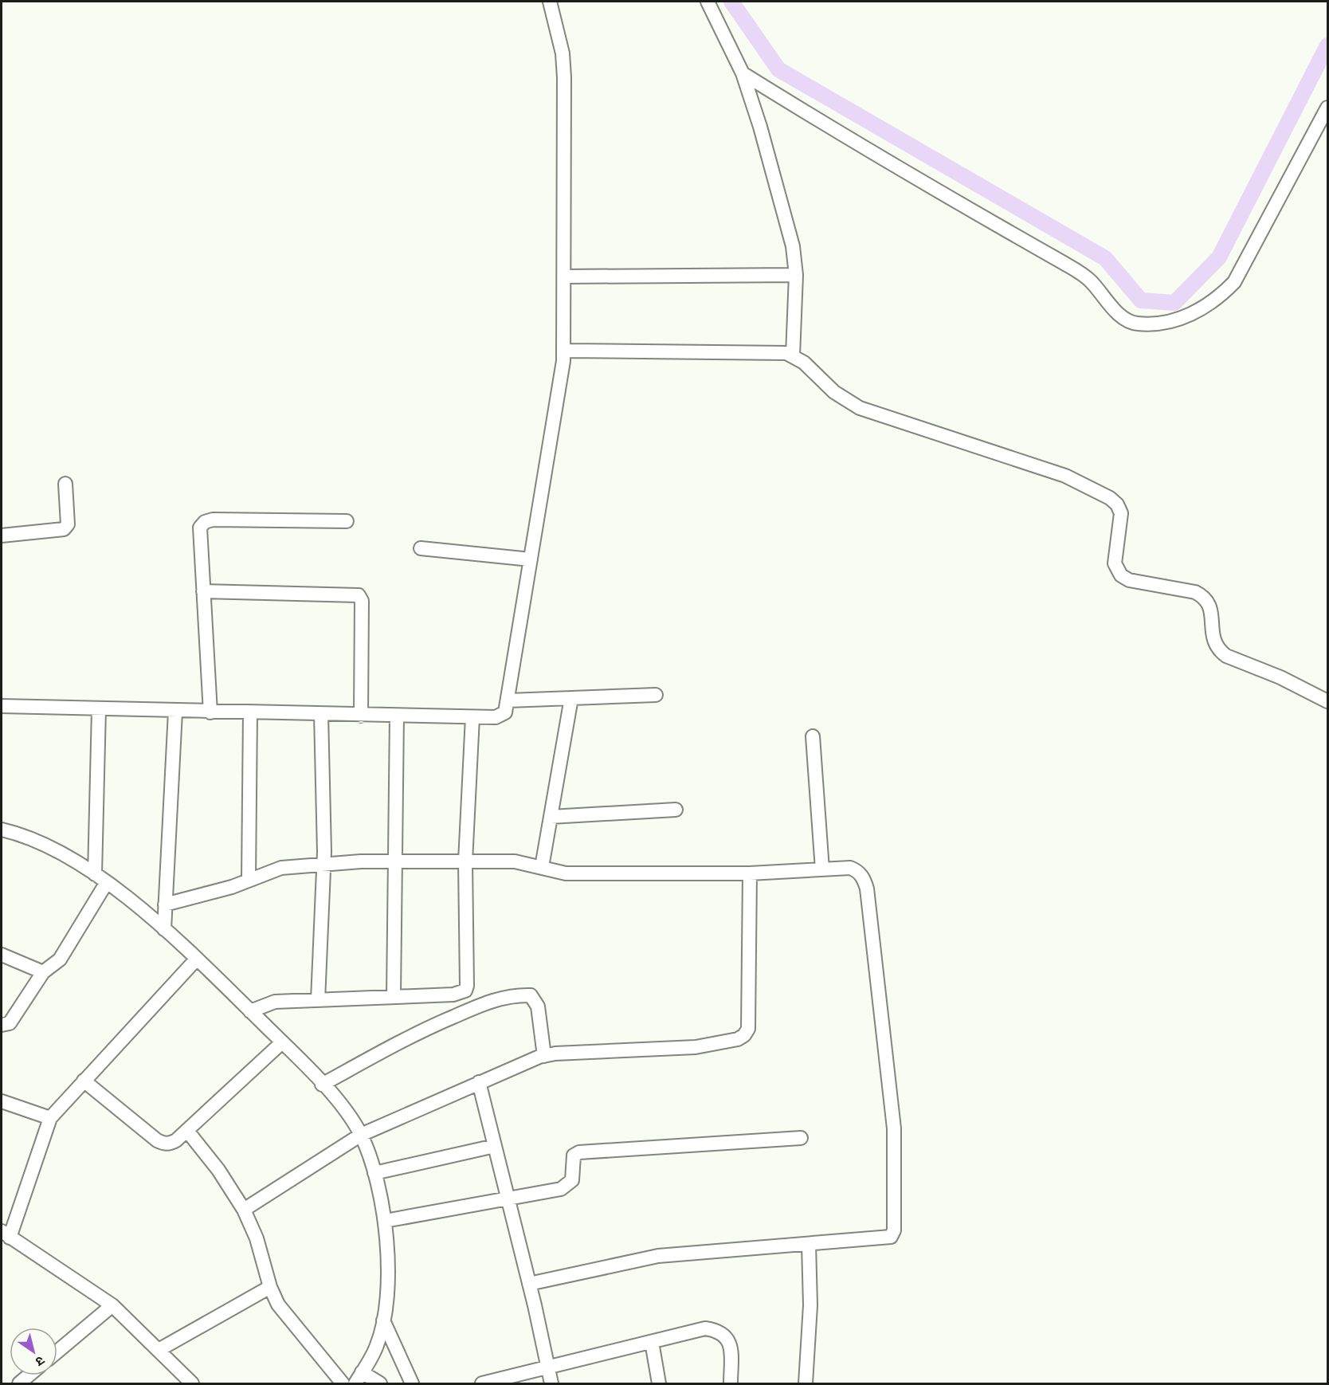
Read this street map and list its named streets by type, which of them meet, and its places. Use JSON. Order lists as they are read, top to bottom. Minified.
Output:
{"north":"bottom right"}
